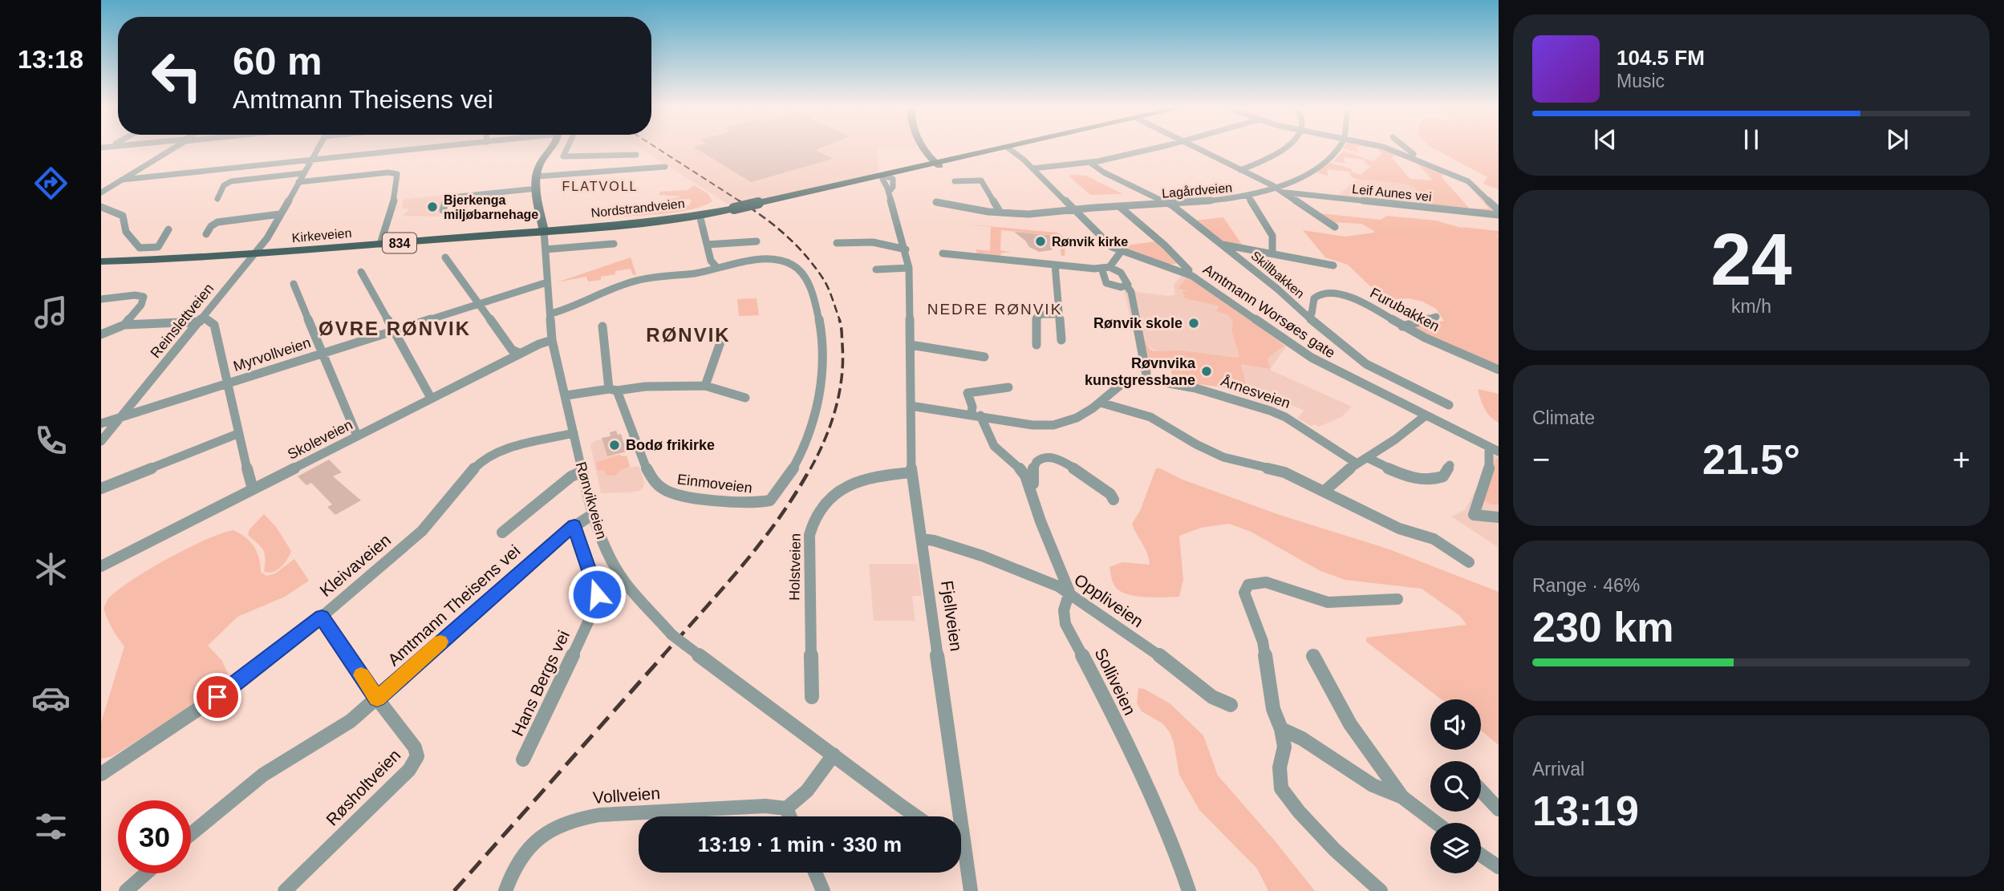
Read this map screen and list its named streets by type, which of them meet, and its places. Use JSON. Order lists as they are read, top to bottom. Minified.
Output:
{"streets":{"main road":["Nordstrandveien","Kirkeveien","834"],"street":["Lagårdveien","Leif Aunes vei","Skillbakken","Furubakken","Amtmann Worsøes gate","Reinslettveien","Myrvollveien","Årnesveien","Skoleveien","Einmoveien","Rønvikveien","Kleivaveien","Holstveien","Oppliveien","Amtmann Theisens vei","Fjellveien","Solliveien","Hans Bergs vei","Røsholtveien","Vollveien"]},"crossings":[["Lagårdveien","Skillbakken"],["Lagårdveien","Amtmann Worsøes gate"],["Nordstrandveien","Kirkeveien"],["Nordstrandveien","834"],["Nordstrandveien","Rønvikveien"],["Nordstrandveien","Fjellveien"],["Kirkeveien","Reinslettveien"],["Kirkeveien","Rønvikveien"],["834","Fjellveien"],["Skillbakken","Furubakken"],["Reinslettveien","Myrvollveien"],["Myrvollveien","Rønvikveien"],["Årnesveien","Fjellveien"],["Skoleveien","Rønvikveien"],["Rønvikveien","Kleivaveien"],["Rønvikveien","Amtmann Theisens vei"],["Kleivaveien","Røsholtveien"],["Holstveien","Fjellveien"],["Oppliveien","Fjellveien"],["Oppliveien","Solliveien"],["Amtmann Theisens vei","Hans Bergs vei"],["Amtmann Theisens vei","Røsholtveien"]],"districts":["FLATVOLL","NEDRE RØNVIK","ØVRE RØNVIK","RØNVIK"],"places":["Bjerkenga miljøbarnehage","Rønvik kirke","Rønvik skole","Røvnvika kunstgressbane","Bodø frikirke"],"page":{"tabs":"13:18","turn":["60 m","Amtmann Theisens vei"],"song":["104.5 FM","Music"],"tile":[["24","km/h"],"Climate",["Range · 46%","230 km"],["Arrival","13:19"]],"heat":["−","21.5°","+"],"limit":"30","trip":"13:19 · 1 min · 330 m"}}
